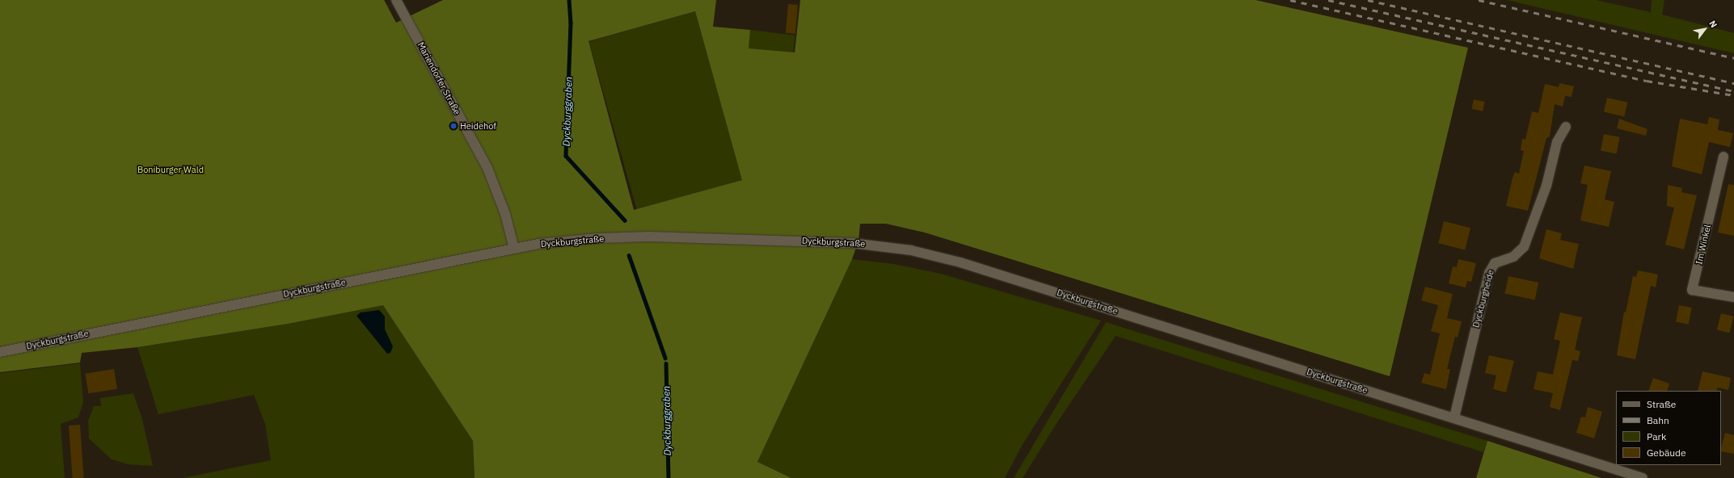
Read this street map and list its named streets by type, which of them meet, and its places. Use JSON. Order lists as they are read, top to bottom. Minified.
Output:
{"streets":{"street":["Mariendorfer Straße","Dyckburgstraße","Im Winkel","Dyckburgheide"]},"crossings":[["Mariendorfer Straße","Dyckburgstraße"],["Dyckburgstraße","Dyckburgheide"]],"water":["Dyckburggraben"],"parks":["Boniburger Wald"],"places":["Heidehof"],"legend":["Straße","Bahn","Park","Gebäude"],"north":"top right"}
